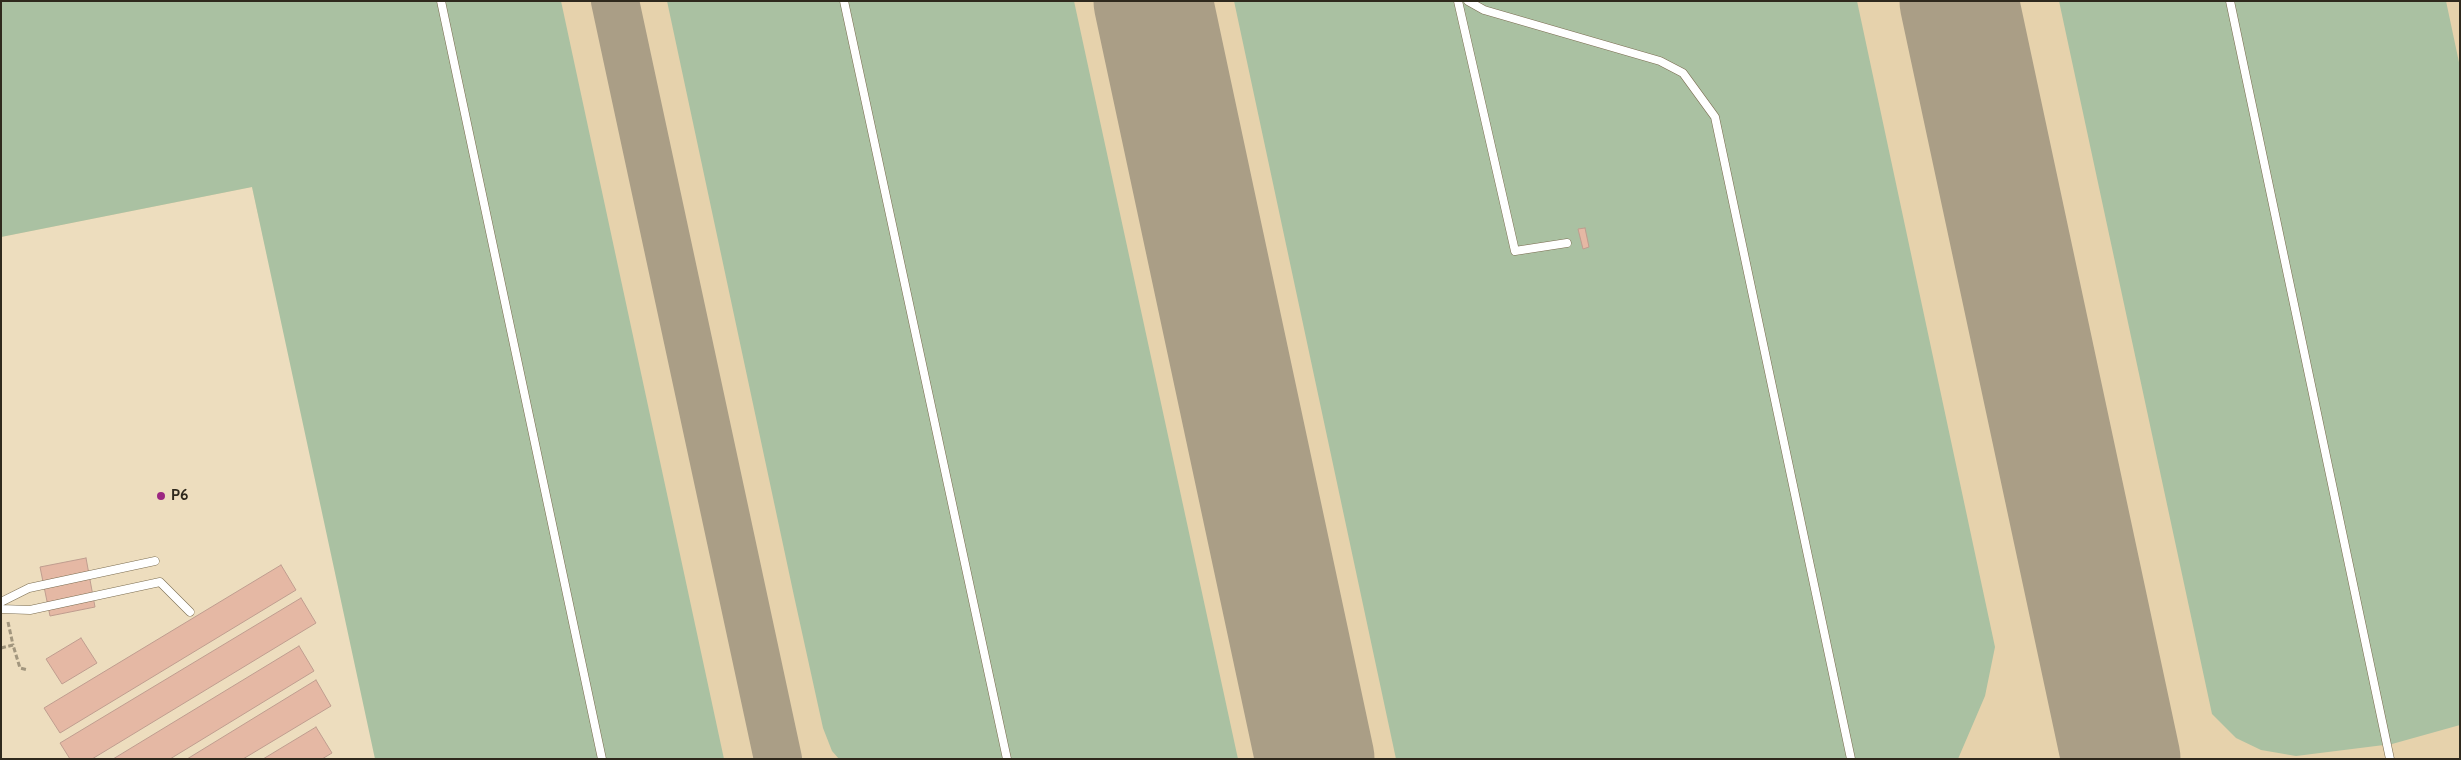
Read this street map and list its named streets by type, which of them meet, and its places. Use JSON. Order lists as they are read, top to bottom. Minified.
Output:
{"places":["P6"]}
